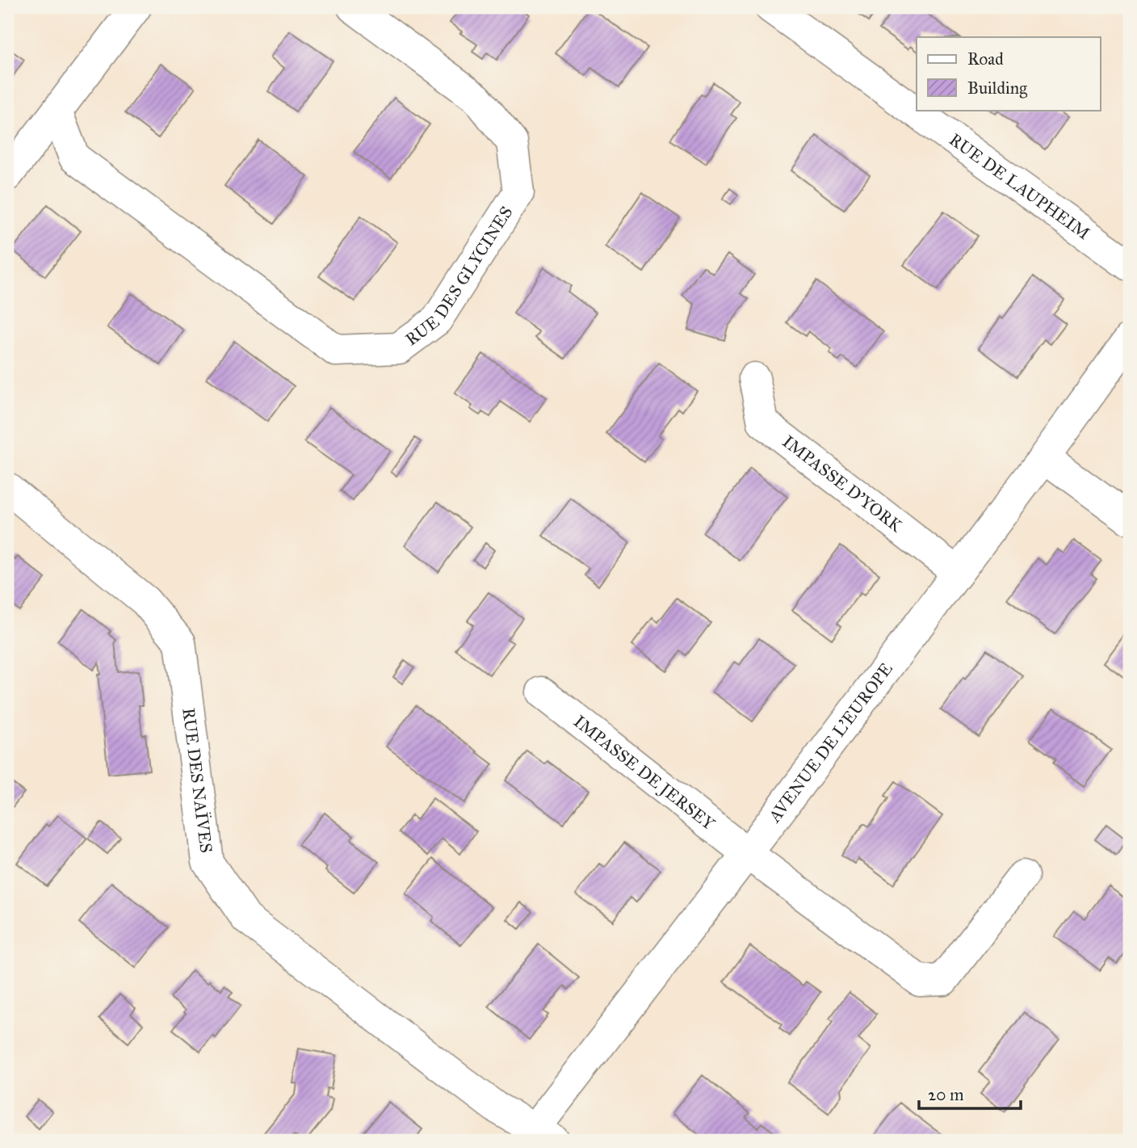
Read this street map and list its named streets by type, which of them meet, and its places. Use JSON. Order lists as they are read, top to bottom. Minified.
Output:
{"streets":{"street":["RUE DE LAUPHEIM","RUE DES GLYCINES","IMPASSE D'YORK","AVENUE DE L'EUROPE","IMPASSE DE JERSEY","RUE DES NAÏVES"]},"crossings":[["IMPASSE D'YORK","AVENUE DE L'EUROPE"],["AVENUE DE L'EUROPE","IMPASSE DE JERSEY"],["AVENUE DE L'EUROPE","RUE DES NAÏVES"]],"legend":["Road","Building"],"scale_bar":"20 m"}
